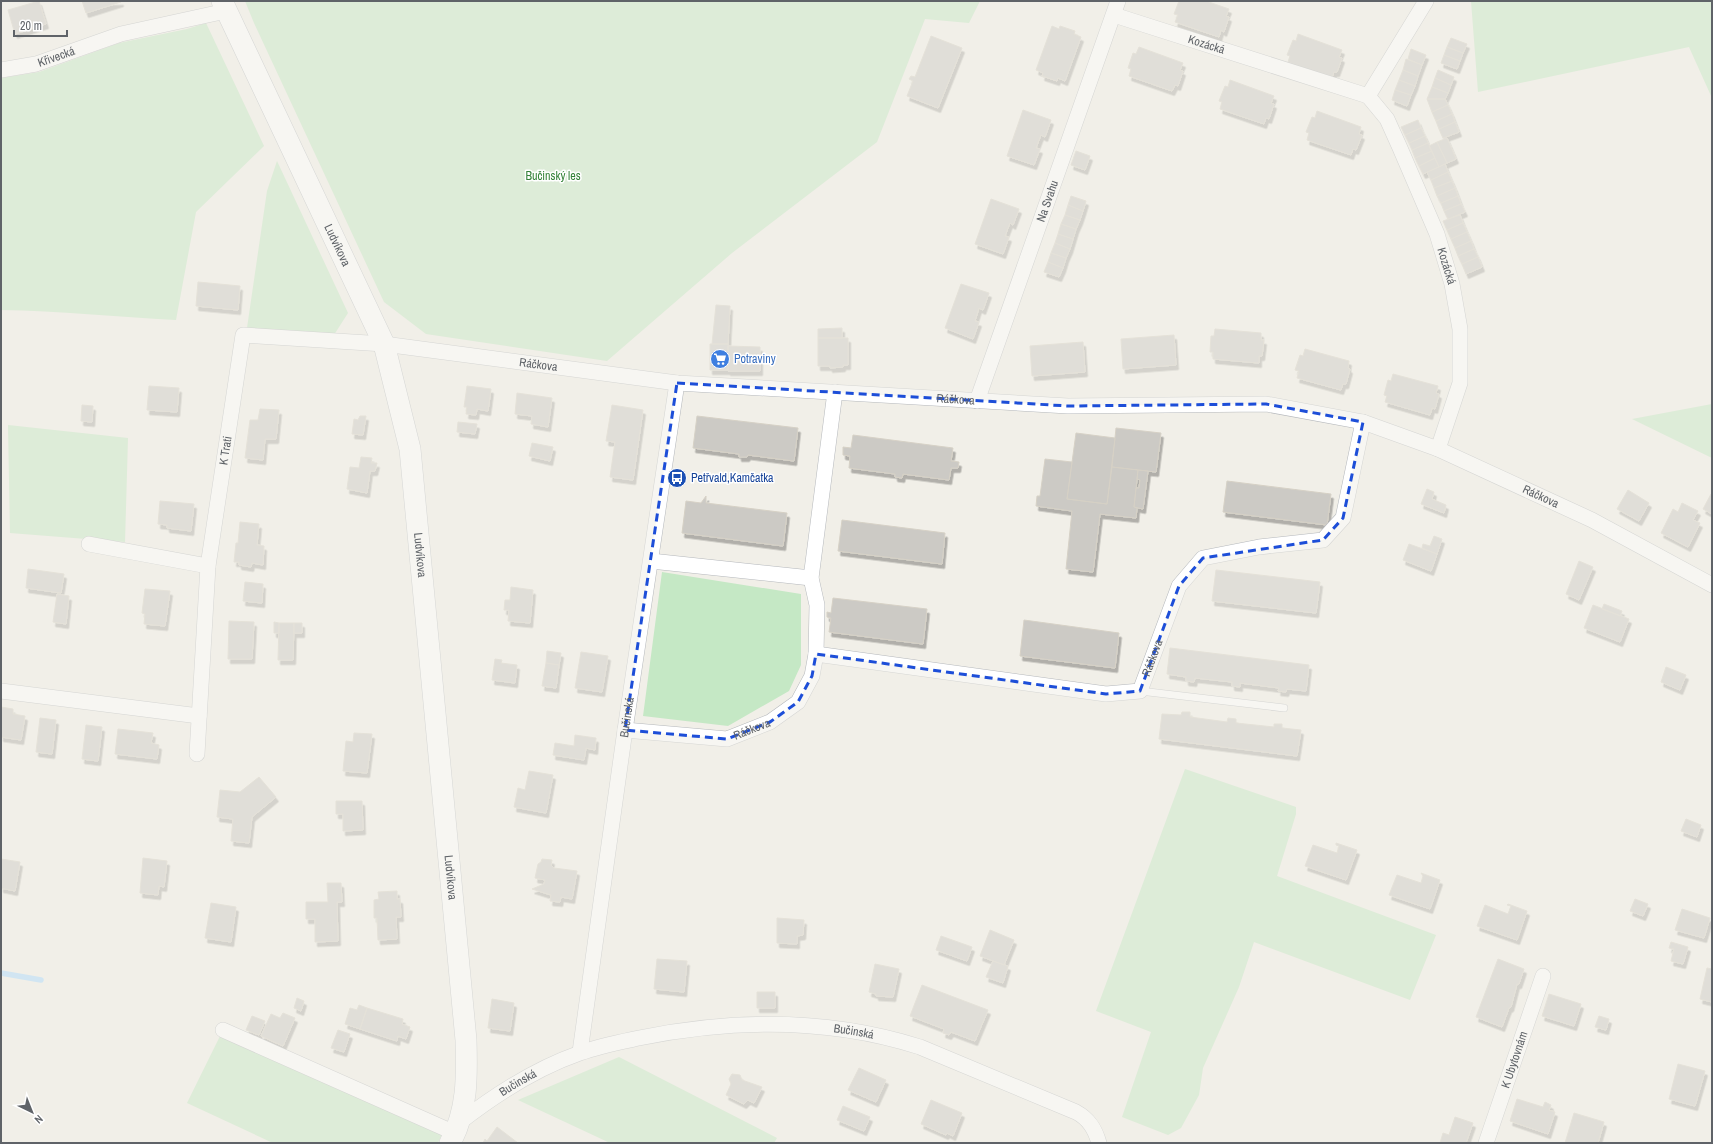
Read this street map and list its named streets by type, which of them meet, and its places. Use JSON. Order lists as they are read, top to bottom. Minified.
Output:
{"streets":{"street":["Kozácká","Křivecká","Na Svahu","Ludvíkova","Ráčkova","K Trati","Bučinská","K Ubytovnám"]},"crossings":[["Kozácká","Na Svahu"],["Kozácká","Ráčkova"],["Křivecká","Ludvíkova"],["Na Svahu","Ráčkova"],["Ludvíkova","Ráčkova"],["Ludvíkova","Bučinská"],["Ráčkova","K Trati"],["Ráčkova","Bučinská"]],"parks":["Bučinský les"],"places":{"supermarket":["Potraviny"],"bus stop":["Petřvald,Kamčatka"]},"scale_bar":"20 m","north":"bottom right"}
